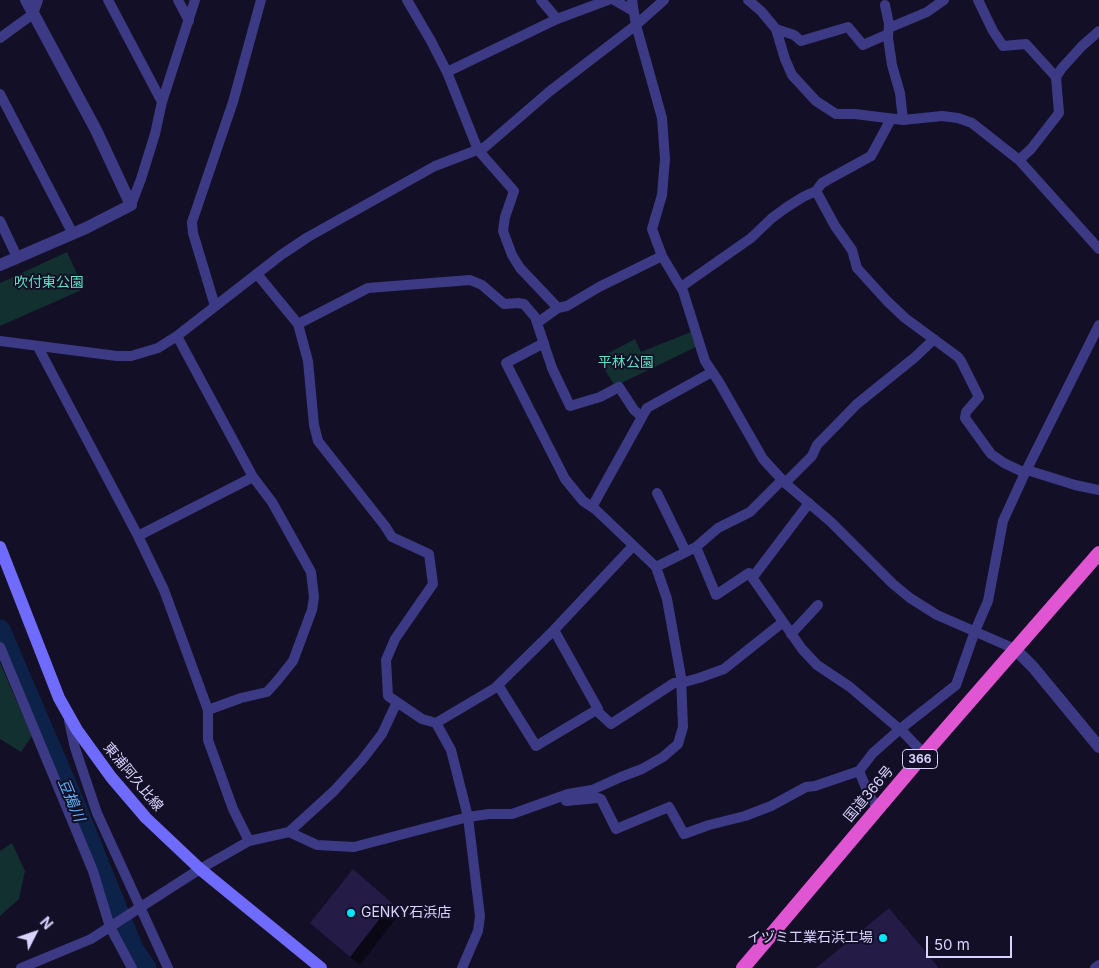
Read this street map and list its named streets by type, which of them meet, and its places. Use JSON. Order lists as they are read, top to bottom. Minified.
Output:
{"streets":{"highway":["366","国道366号"],"main road":["東浦阿久比線"]},"water":["豆搗川"],"parks":["吹付東公園","平林公園"],"places":["GENKY石浜店","イヅミ工業石浜工場"],"scale_bar":"50 m","north":"top right"}
